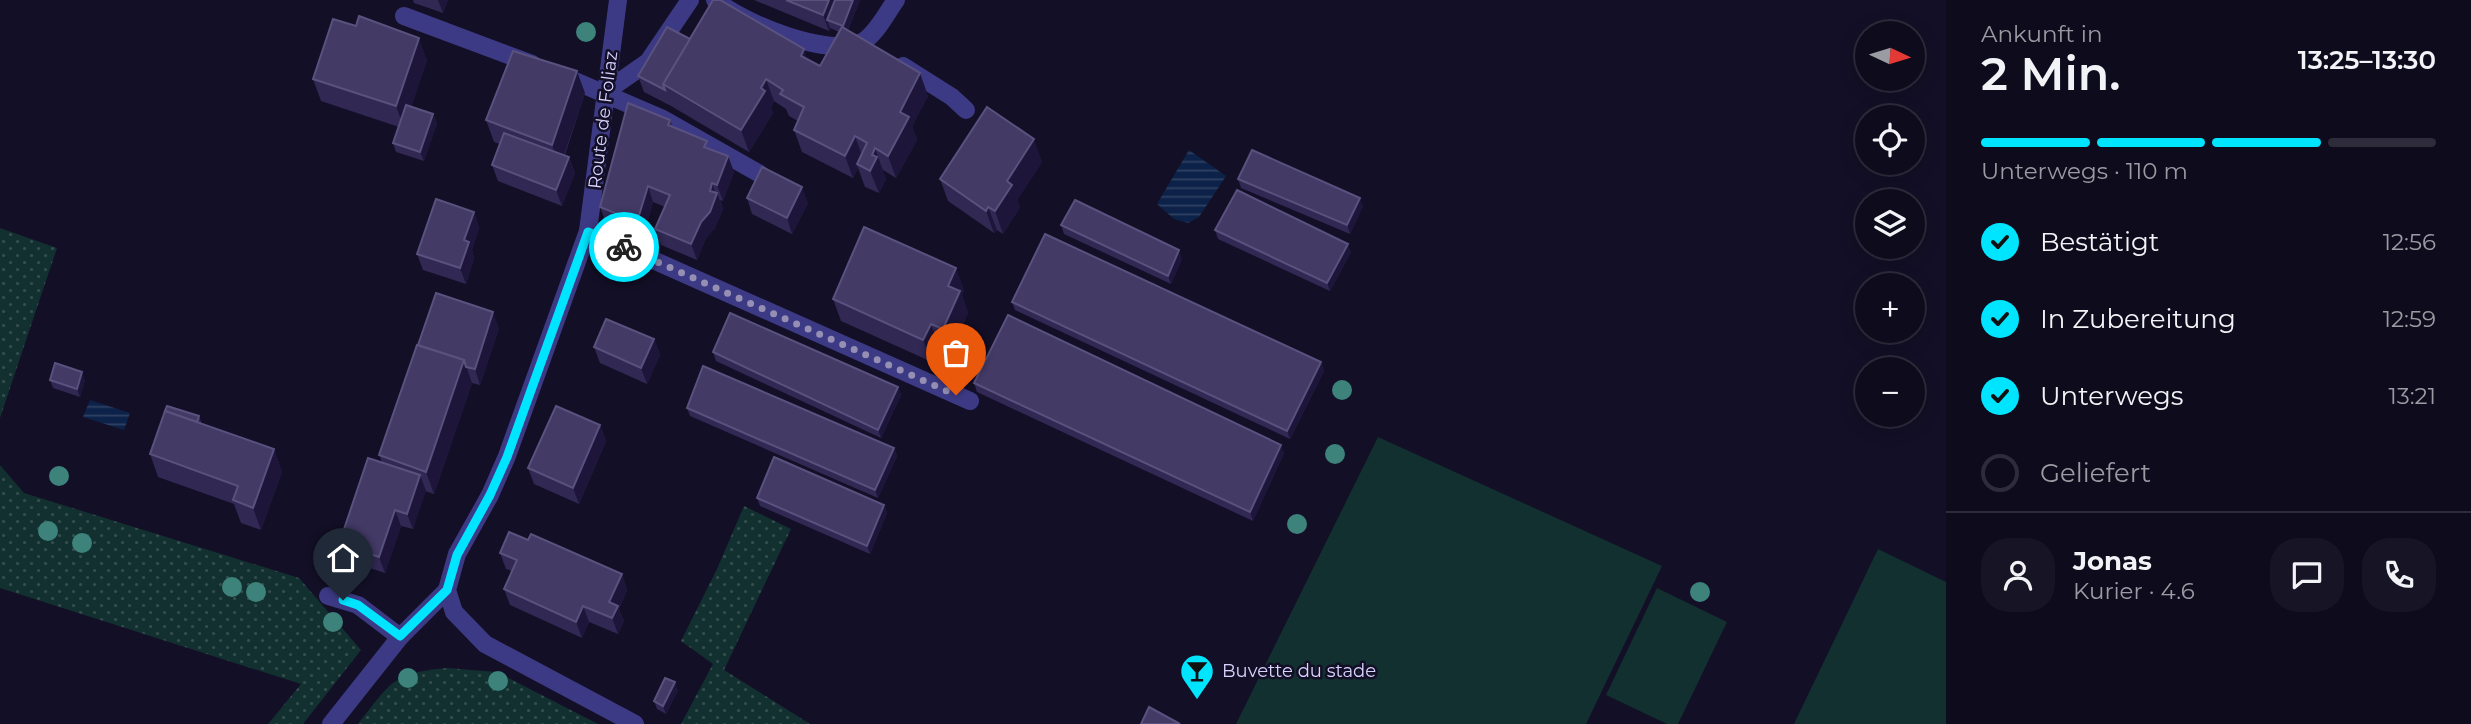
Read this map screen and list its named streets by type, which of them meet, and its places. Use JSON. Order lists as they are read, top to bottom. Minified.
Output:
{"streets":{"street":["Route de Foliaz"]},"places":{"bar":["Buvette du stade"]},"north":"right","page":{"heading":["2 Min.","Ankunft in","13:25–13:30"],"panel":["Jonas","Kurier · 4.6"],"map_buttons":["+","−"],"bar":"Unterwegs · 110 m","list":[["Bestätigt","12:56"],["In Zubereitung","12:59"],["Unterwegs","13:21"],"Geliefert"]}}
